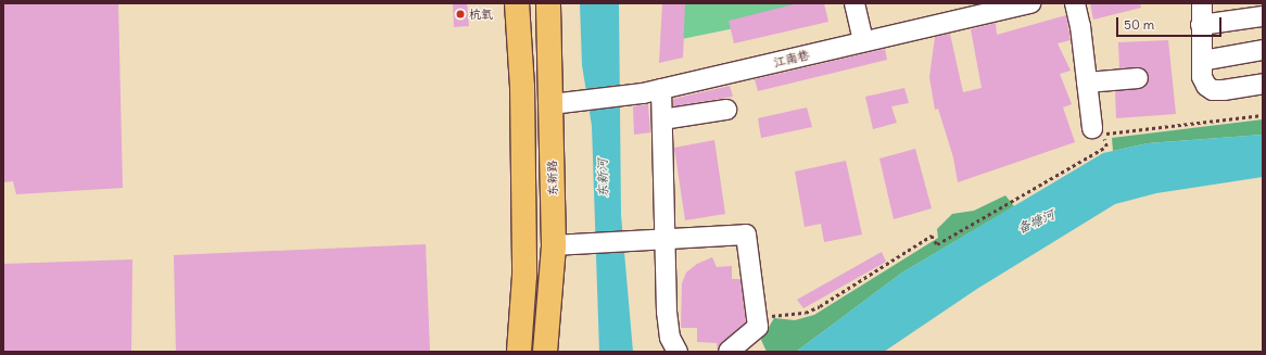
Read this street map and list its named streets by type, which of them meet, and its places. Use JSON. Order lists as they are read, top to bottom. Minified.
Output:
{"streets":{"main road":["东新路"],"street":["江南巷"]},"crossings":[["江南巷","东新路"]],"water":["东新河","备塘河"],"places":["杭氧"],"scale_bar":"50 m"}
